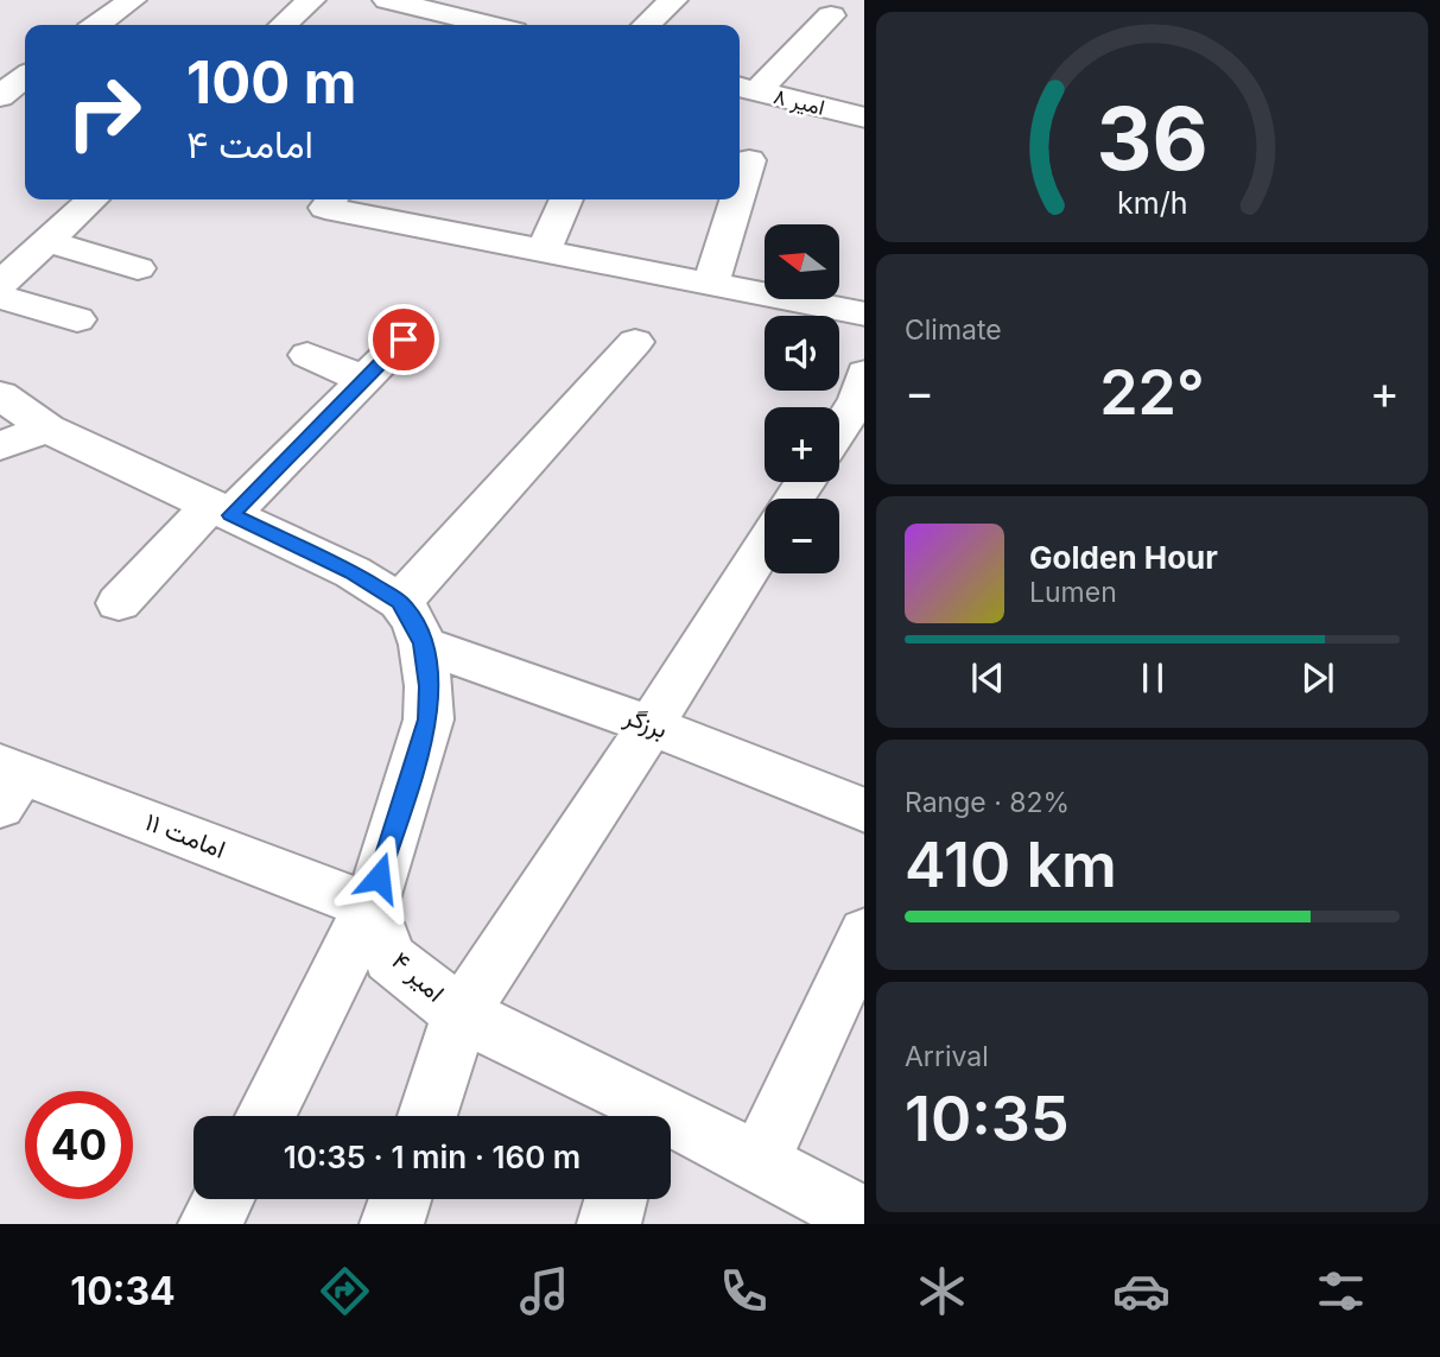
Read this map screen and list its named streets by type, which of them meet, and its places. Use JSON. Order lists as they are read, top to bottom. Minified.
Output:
{"streets":{"street":["امیر ۸","برزگر","امامت ۱۱","امیر ۴"]},"crossings":[["امامت ۱۱","امیر ۴"]],"north":"left","page":{"turn":["100 m","امامت ۴"],"map_buttons":["+","−"],"tile":["Climate",["Range · 82%","410 km"],["Arrival","10:35"]],"heat":["−","22°","+"],"song":["Golden Hour","Lumen"],"limit":"40","trip":"10:35 · 1 min · 160 m","tabs":"10:34","gauge":["36","km/h"]}}
